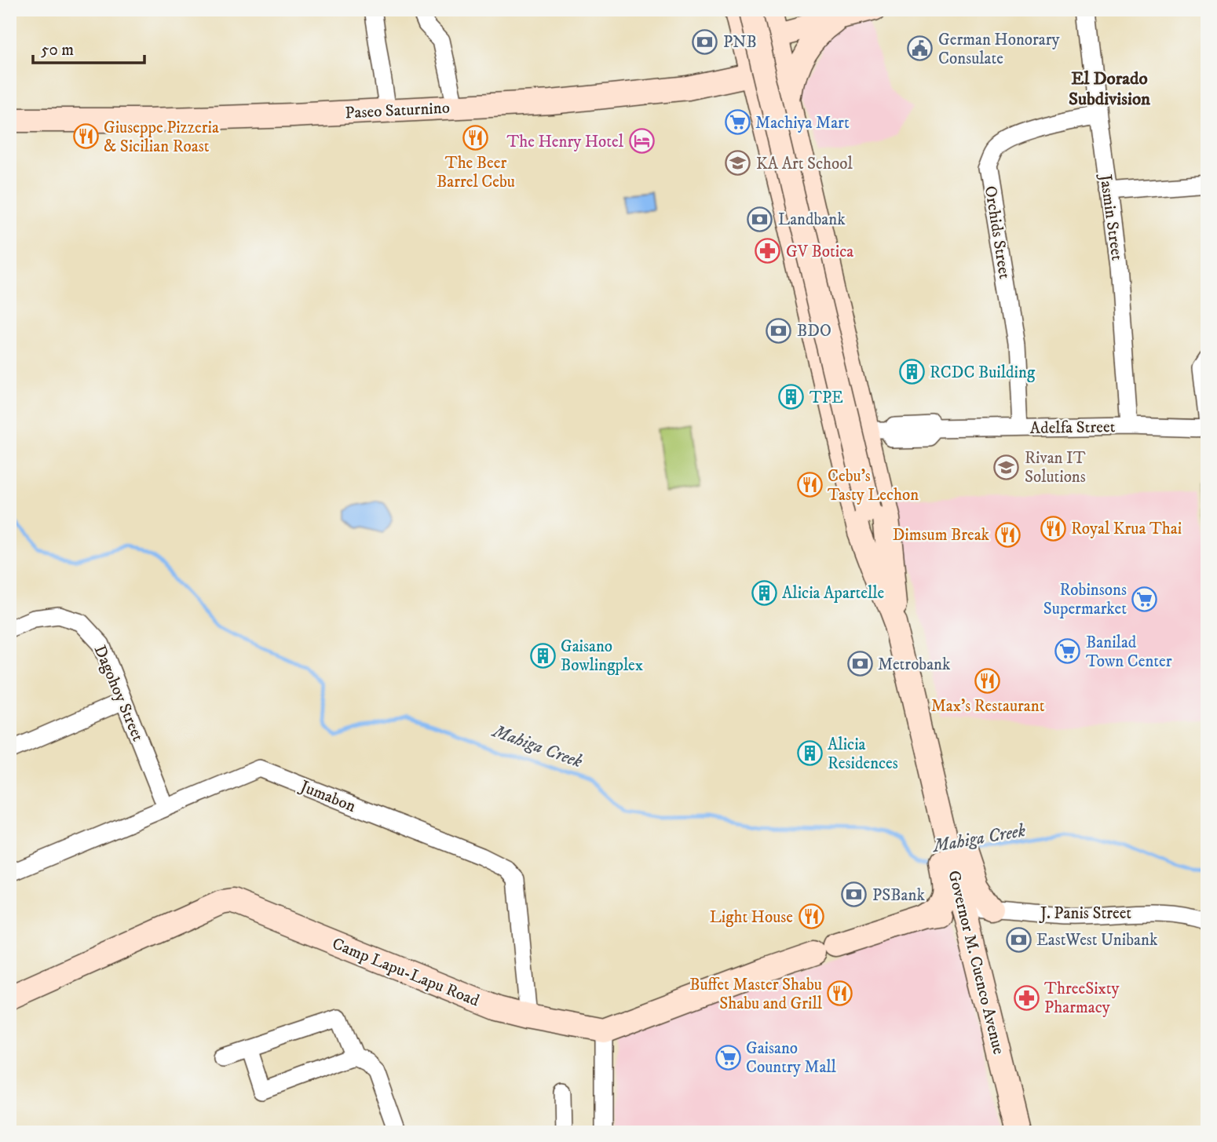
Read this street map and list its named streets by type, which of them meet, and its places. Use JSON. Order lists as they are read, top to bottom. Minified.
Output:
{"streets":{"main road":["Paseo Saturnino","Governor M. Cuenco Avenue","Camp Lapu-Lapu Road"],"street":["Jasmin Street","Orchids Street","Adelfa Street","Dagohoy Street","Jumabon","J. Panis Street"]},"crossings":[["Paseo Saturnino","Governor M. Cuenco Avenue"],["Jasmin Street","Orchids Street"],["Jasmin Street","Adelfa Street"],["Orchids Street","Adelfa Street"],["Adelfa Street","Governor M. Cuenco Avenue"],["Dagohoy Street","Jumabon"],["Jumabon","Camp Lapu-Lapu Road"],["J. Panis Street","Governor M. Cuenco Avenue"]],"districts":["El Dorado Subdivision"],"water":["Mahiga Creek"],"places":{"bank":["PNB","Landbank","BDO","Metrobank","PSBank","EastWest Unibank"],"public building":["German Honorary Consulate"],"supermarket":["Machiya Mart","Robinsons Supermarket","Banilad Town Center","Gaisano Country Mall"],"restaurant":["Giuseppe Pizzeria & Sicilian Roast","The Beer Barrel Cebu","Cebu's Tasty Lechon","Royal Krua Thai","Dimsum Break","Max's Restaurant","Light House","Buffet Master Shabu Shabu and Grill"],"hotel":["The Henry Hotel"],"school or university":["KA Art School","Rivan IT Solutions"],"pharmacy":["GV Botica","ThreeSixty Pharmacy"],"building":["RCDC Building","TPE","Alicia Apartelle","Gaisano Bowlingplex","Alicia Residences"]},"scale_bar":"50 m"}
